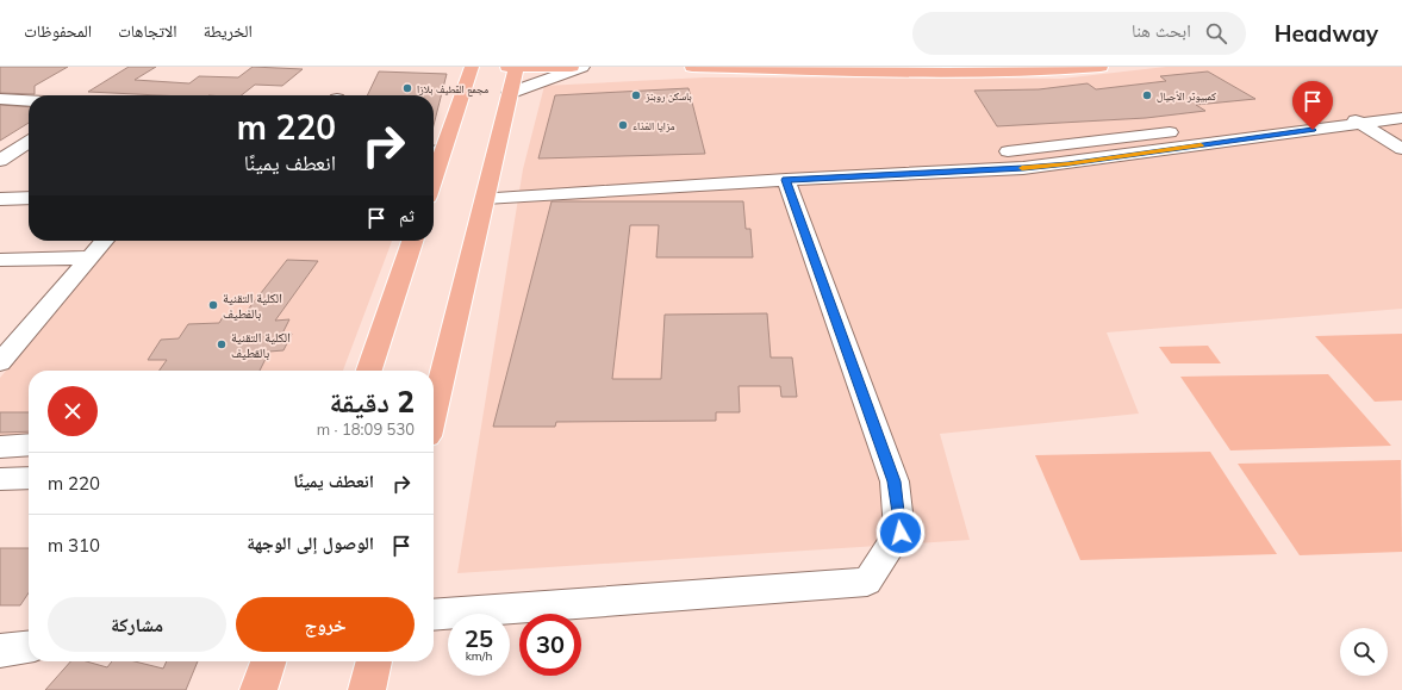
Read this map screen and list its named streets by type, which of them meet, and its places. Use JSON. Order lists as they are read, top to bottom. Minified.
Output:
{"places":["مجمع القطيف بلازا","باسكن روبنز","كمبيوتر الأجيال","مزايا الغذاء","الكلية التقنية بالفطيف","الكلية التقنية بالقطيف"],"page":{"header":"Headway","search":"ابحث هنا","nav":["الخريطة","الاتجاهات","المحفوظات"],"turn":["220 m","انعطف يمينًا"],"then":"ثم","heading":["2 دقيقة","530 m · 18:09"],"list":[{"name":"انعطف يمينًا","value":"220 m"},{"name":"الوصول إلى الوجهة","value":"310 m"}],"buttons":["خروج","مشاركة"],"speed":"25 km/h","limit":"30"}}
